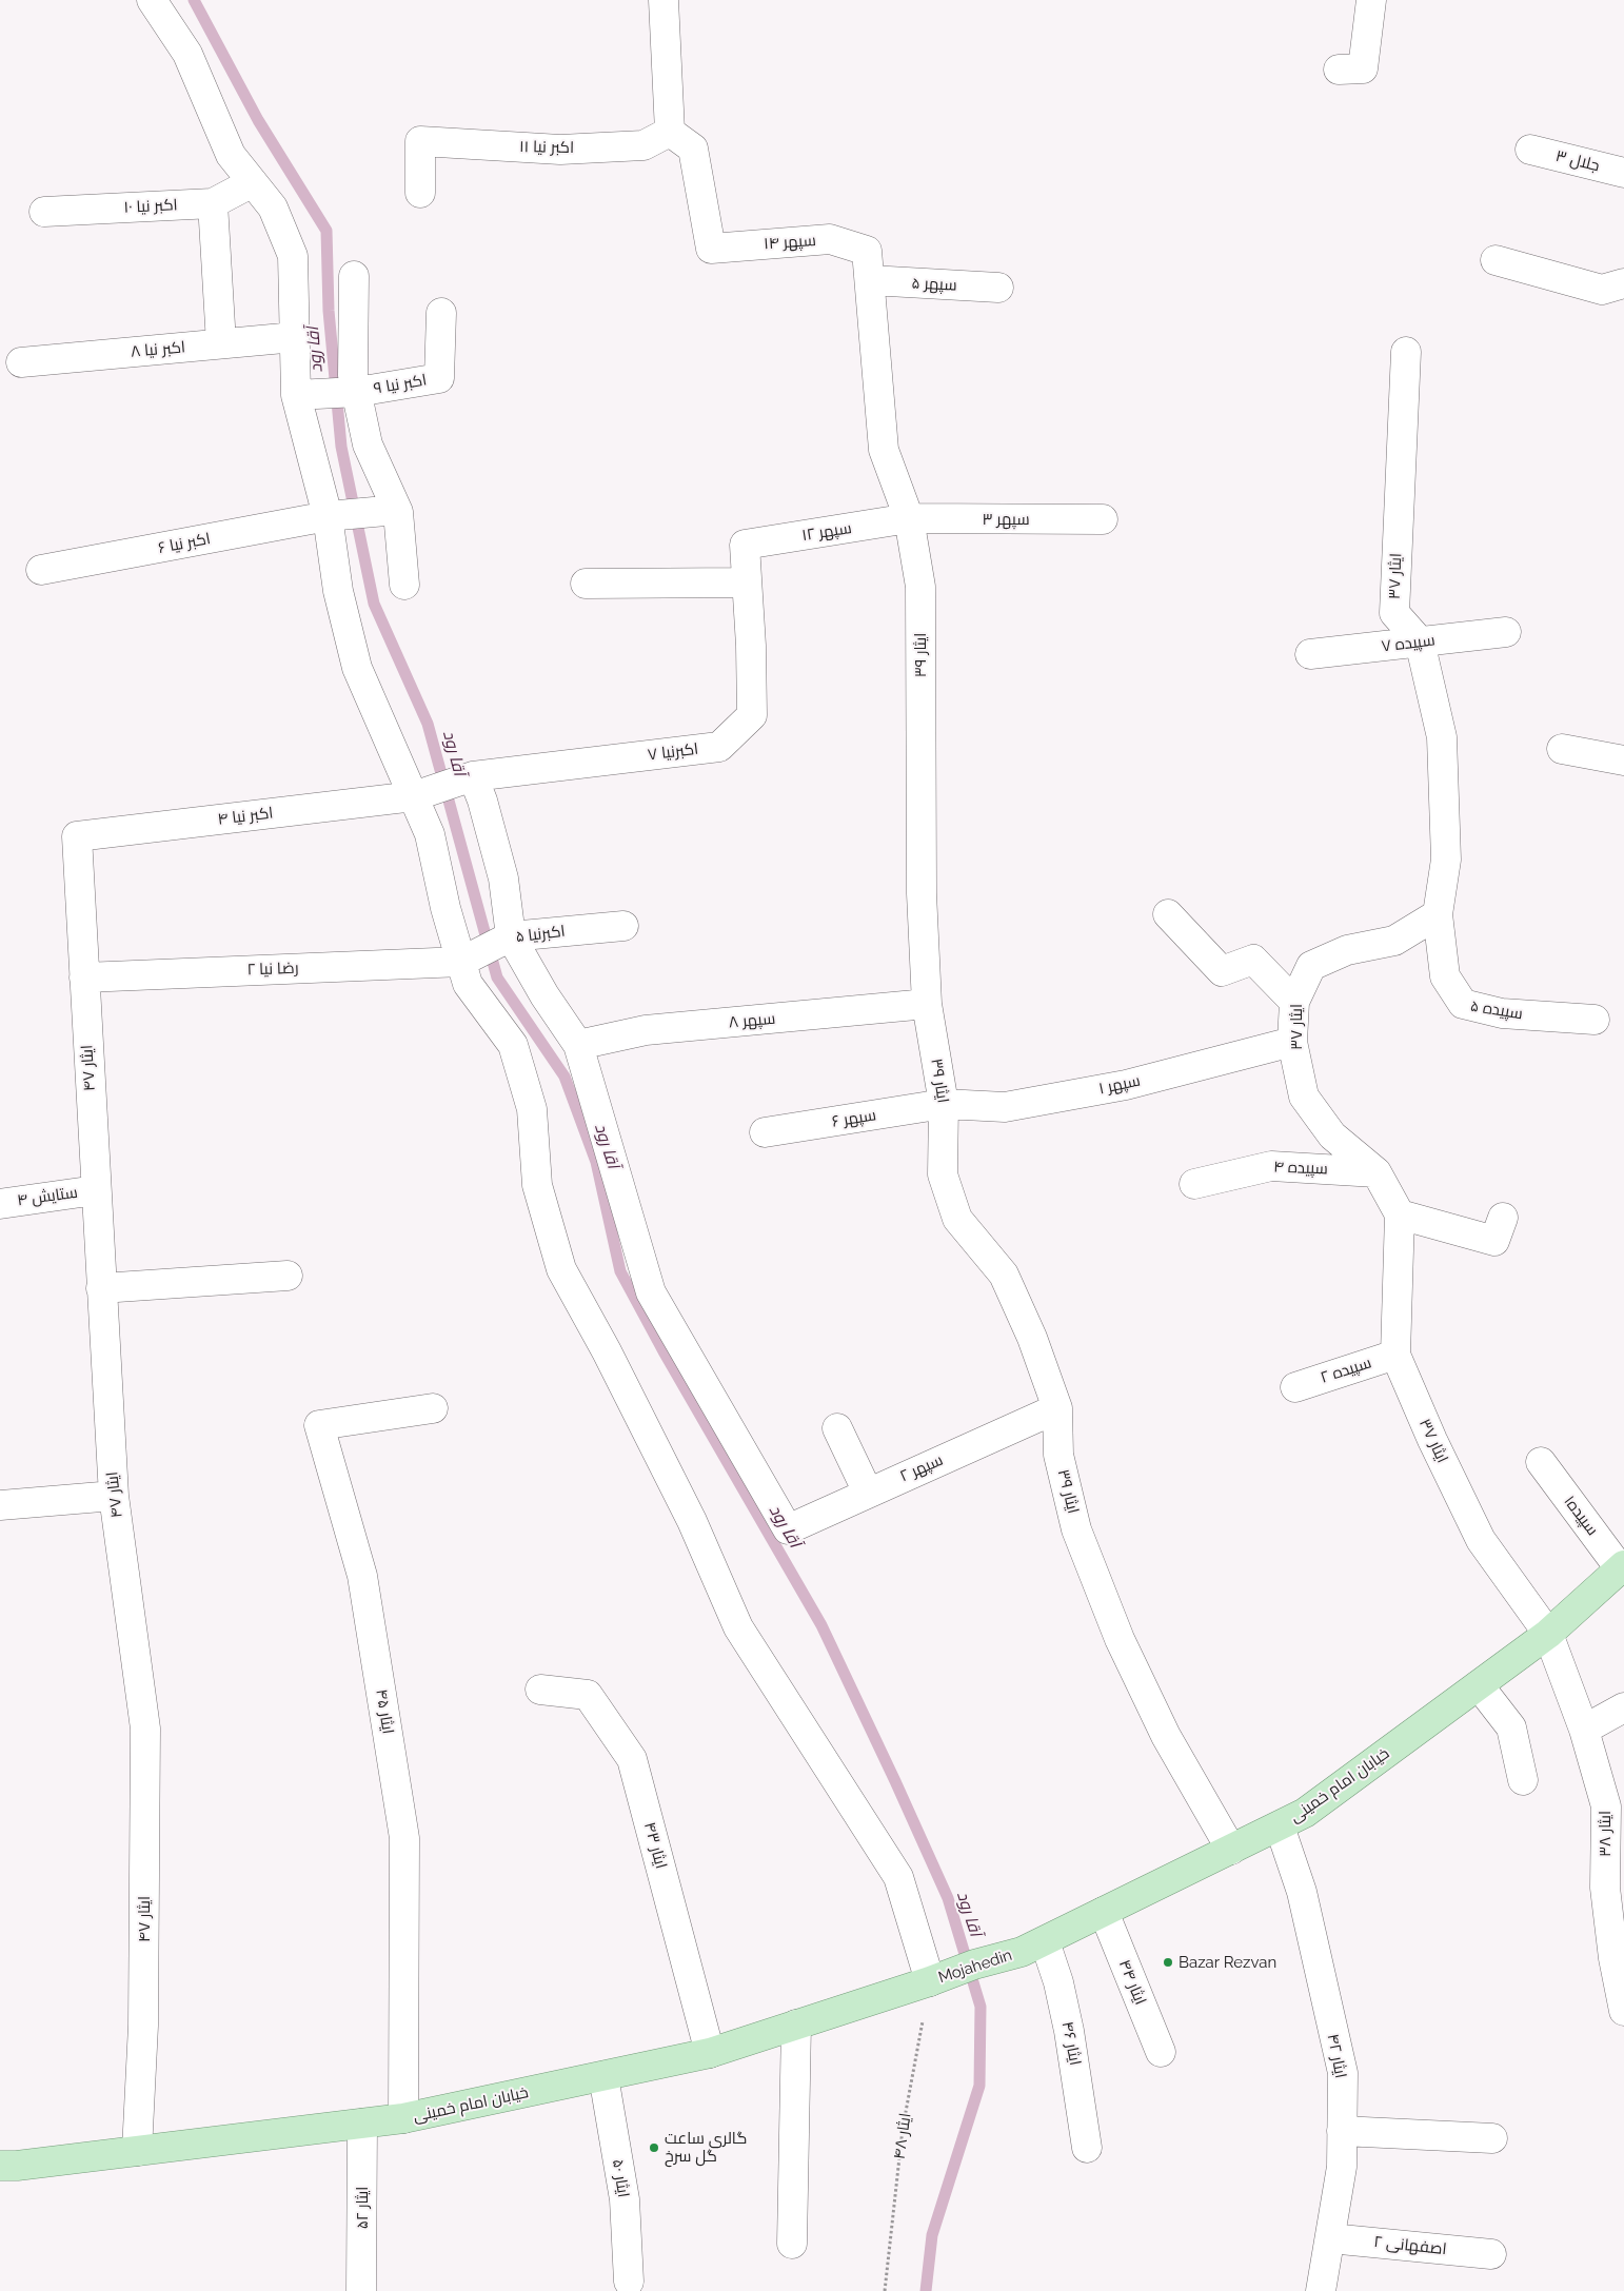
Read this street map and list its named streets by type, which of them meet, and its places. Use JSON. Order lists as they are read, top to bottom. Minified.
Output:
{"streets":{"main road":["خیابان امام خمینی","Mojahedin"],"street":["اکبر نیا ۱۱","جلال ۳","اکبر نیا ۱۰","سپهر ۱۴","سپهر ۵","اکبر نیا ۸","اکبر نیا ۹","سپهر ۳","سپهر ۱۲","اکبر نیا ۶","ایثار ۳۷","سپیده ۷","ایثار ۳۹","اکبرنیا ۷","اکبر نیا ۴","اکبرنیا ۵","رضا نیا ۲","سپیده ۵","سپهر ۸","ایثار ۴۷","سپهر ۱","سپهر ۶","سپیده ۴","ستایش ۴","سپیده ۲","سپهر ۲","سپیده۱","ایثار ۴۵","ایثار ۳۸","ایثار ۴۳","ایثار ۴۴","ایثار ۴۶","ایثار ۴۲","ایثار ۵۰","ایثار ۵۲","اصفهانی ۲"],"path":["ایثار ۴۸"]},"crossings":[["اکبر نیا ۱۱","سپهر ۱۴"],["سپهر ۱۴","ایثار ۳۹"],["سپهر ۵","ایثار ۳۹"],["سپهر ۳","سپهر ۱۲"],["سپهر ۳","ایثار ۳۹"],["سپهر ۱۲","ایثار ۳۹"],["سپهر ۱۲","اکبرنیا ۷"],["ایثار ۳۷","سپیده ۷"],["ایثار ۳۷","سپیده ۵"],["ایثار ۳۷","سپهر ۱"],["ایثار ۳۷","سپیده ۴"],["ایثار ۳۷","سپیده ۲"],["ایثار ۳۷","خیابان امام خمینی"],["ایثار ۳۷","ایثار ۳۸"],["ایثار ۳۹","سپهر ۸"],["ایثار ۳۹","سپهر ۱"],["ایثار ۳۹","سپهر ۶"],["ایثار ۳۹","سپهر ۲"],["ایثار ۳۹","خیابان امام خمینی"],["اکبرنیا ۷","اکبر نیا ۴"],["اکبر نیا ۴","ایثار ۴۷"],["اکبرنیا ۵","رضا نیا ۲"],["رضا نیا ۲","ایثار ۴۷"],["سپهر ۸","سپهر ۲"],["ایثار ۴۷","ستایش ۴"],["ایثار ۴۷","خیابان امام خمینی"],["سپهر ۱","سپهر ۶"],["سپیده۱","خیابان امام خمینی"],["ایثار ۴۵","خیابان امام خمینی"],["خیابان امام خمینی","ایثار ۳۸"],["خیابان امام خمینی","ایثار ۴۳"],["خیابان امام خمینی","Mojahedin"],["خیابان امام خمینی","ایثار ۴۴"],["خیابان امام خمینی","ایثار ۴۶"],["خیابان امام خمینی","ایثار ۴۲"],["خیابان امام خمینی","ایثار ۴۸"],["خیابان امام خمینی","ایثار ۵۰"],["خیابان امام خمینی","ایثار ۵۲"],["Mojahedin","ایثار ۴۶"],["Mojahedin","ایثار ۴۸"],["ایثار ۴۲","اصفهانی ۲"]],"water":["آقا رود"],"places":["Bazar Rezvan","گالری ساعت گل سرخ"]}
